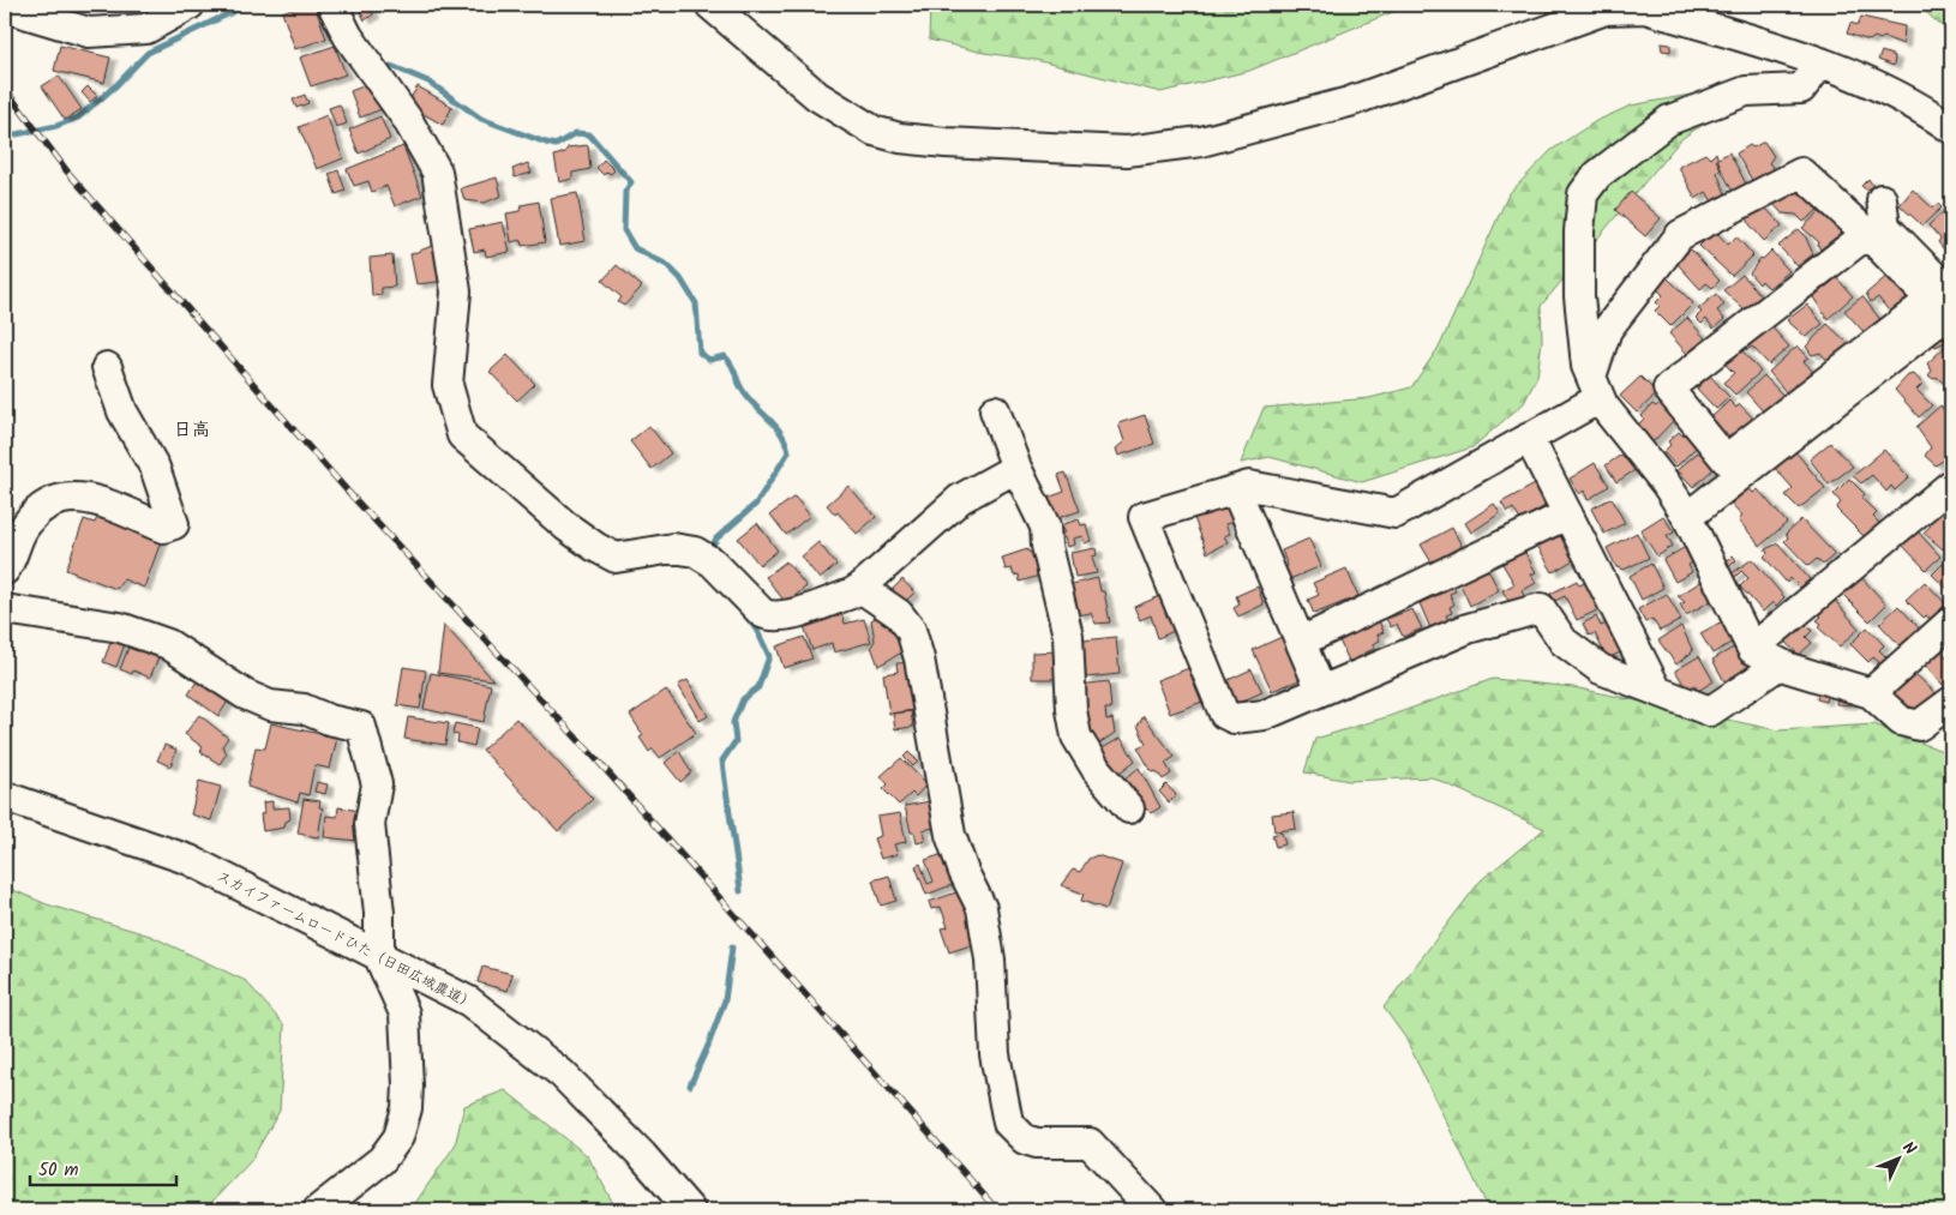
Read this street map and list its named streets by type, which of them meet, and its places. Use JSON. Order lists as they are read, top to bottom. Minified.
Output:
{"streets":{"street":["スカイファームロードひた（日田広域農道）"]},"districts":["日高"],"scale_bar":"50 m","north":"top right"}
